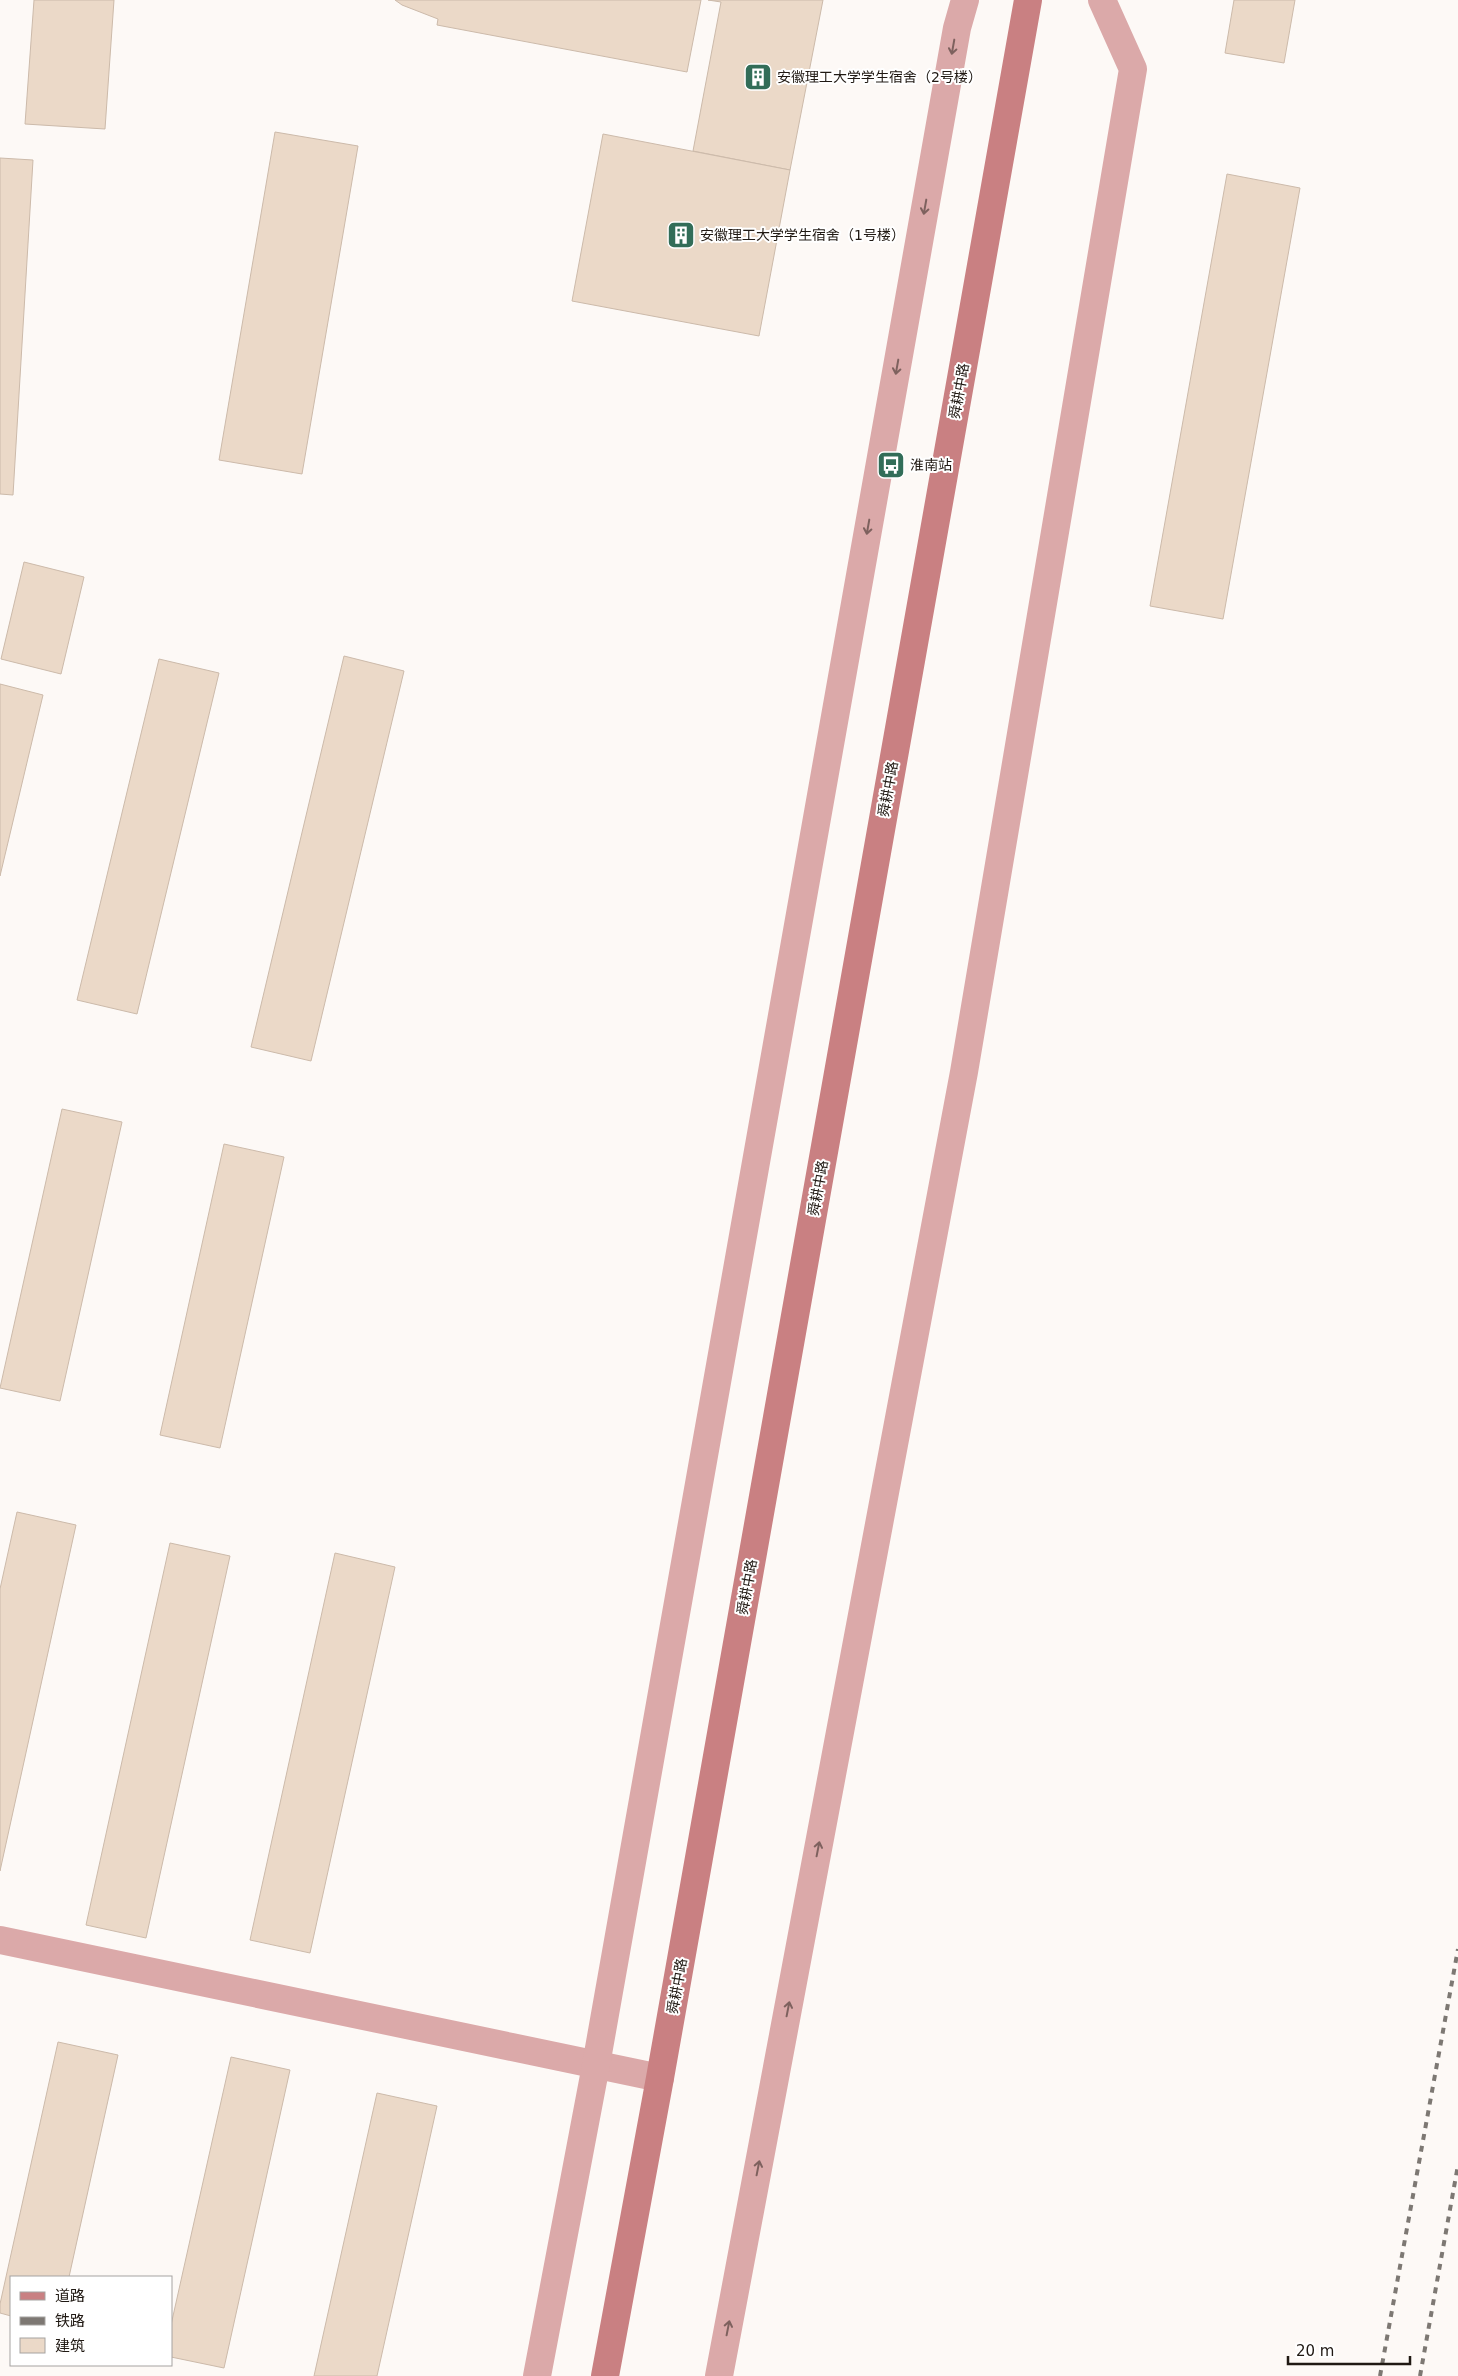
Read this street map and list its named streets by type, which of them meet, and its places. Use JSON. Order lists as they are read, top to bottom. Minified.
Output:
{"streets":{"main road":["舜耕中路"]},"places":{"building":["安徽理工大学学生宿舍（2号楼）","安徽理工大学学生宿舍（1号楼）"],"bus stop":["淮南站"]},"legend":["道路","铁路","建筑"],"scale_bar":"20 m"}
